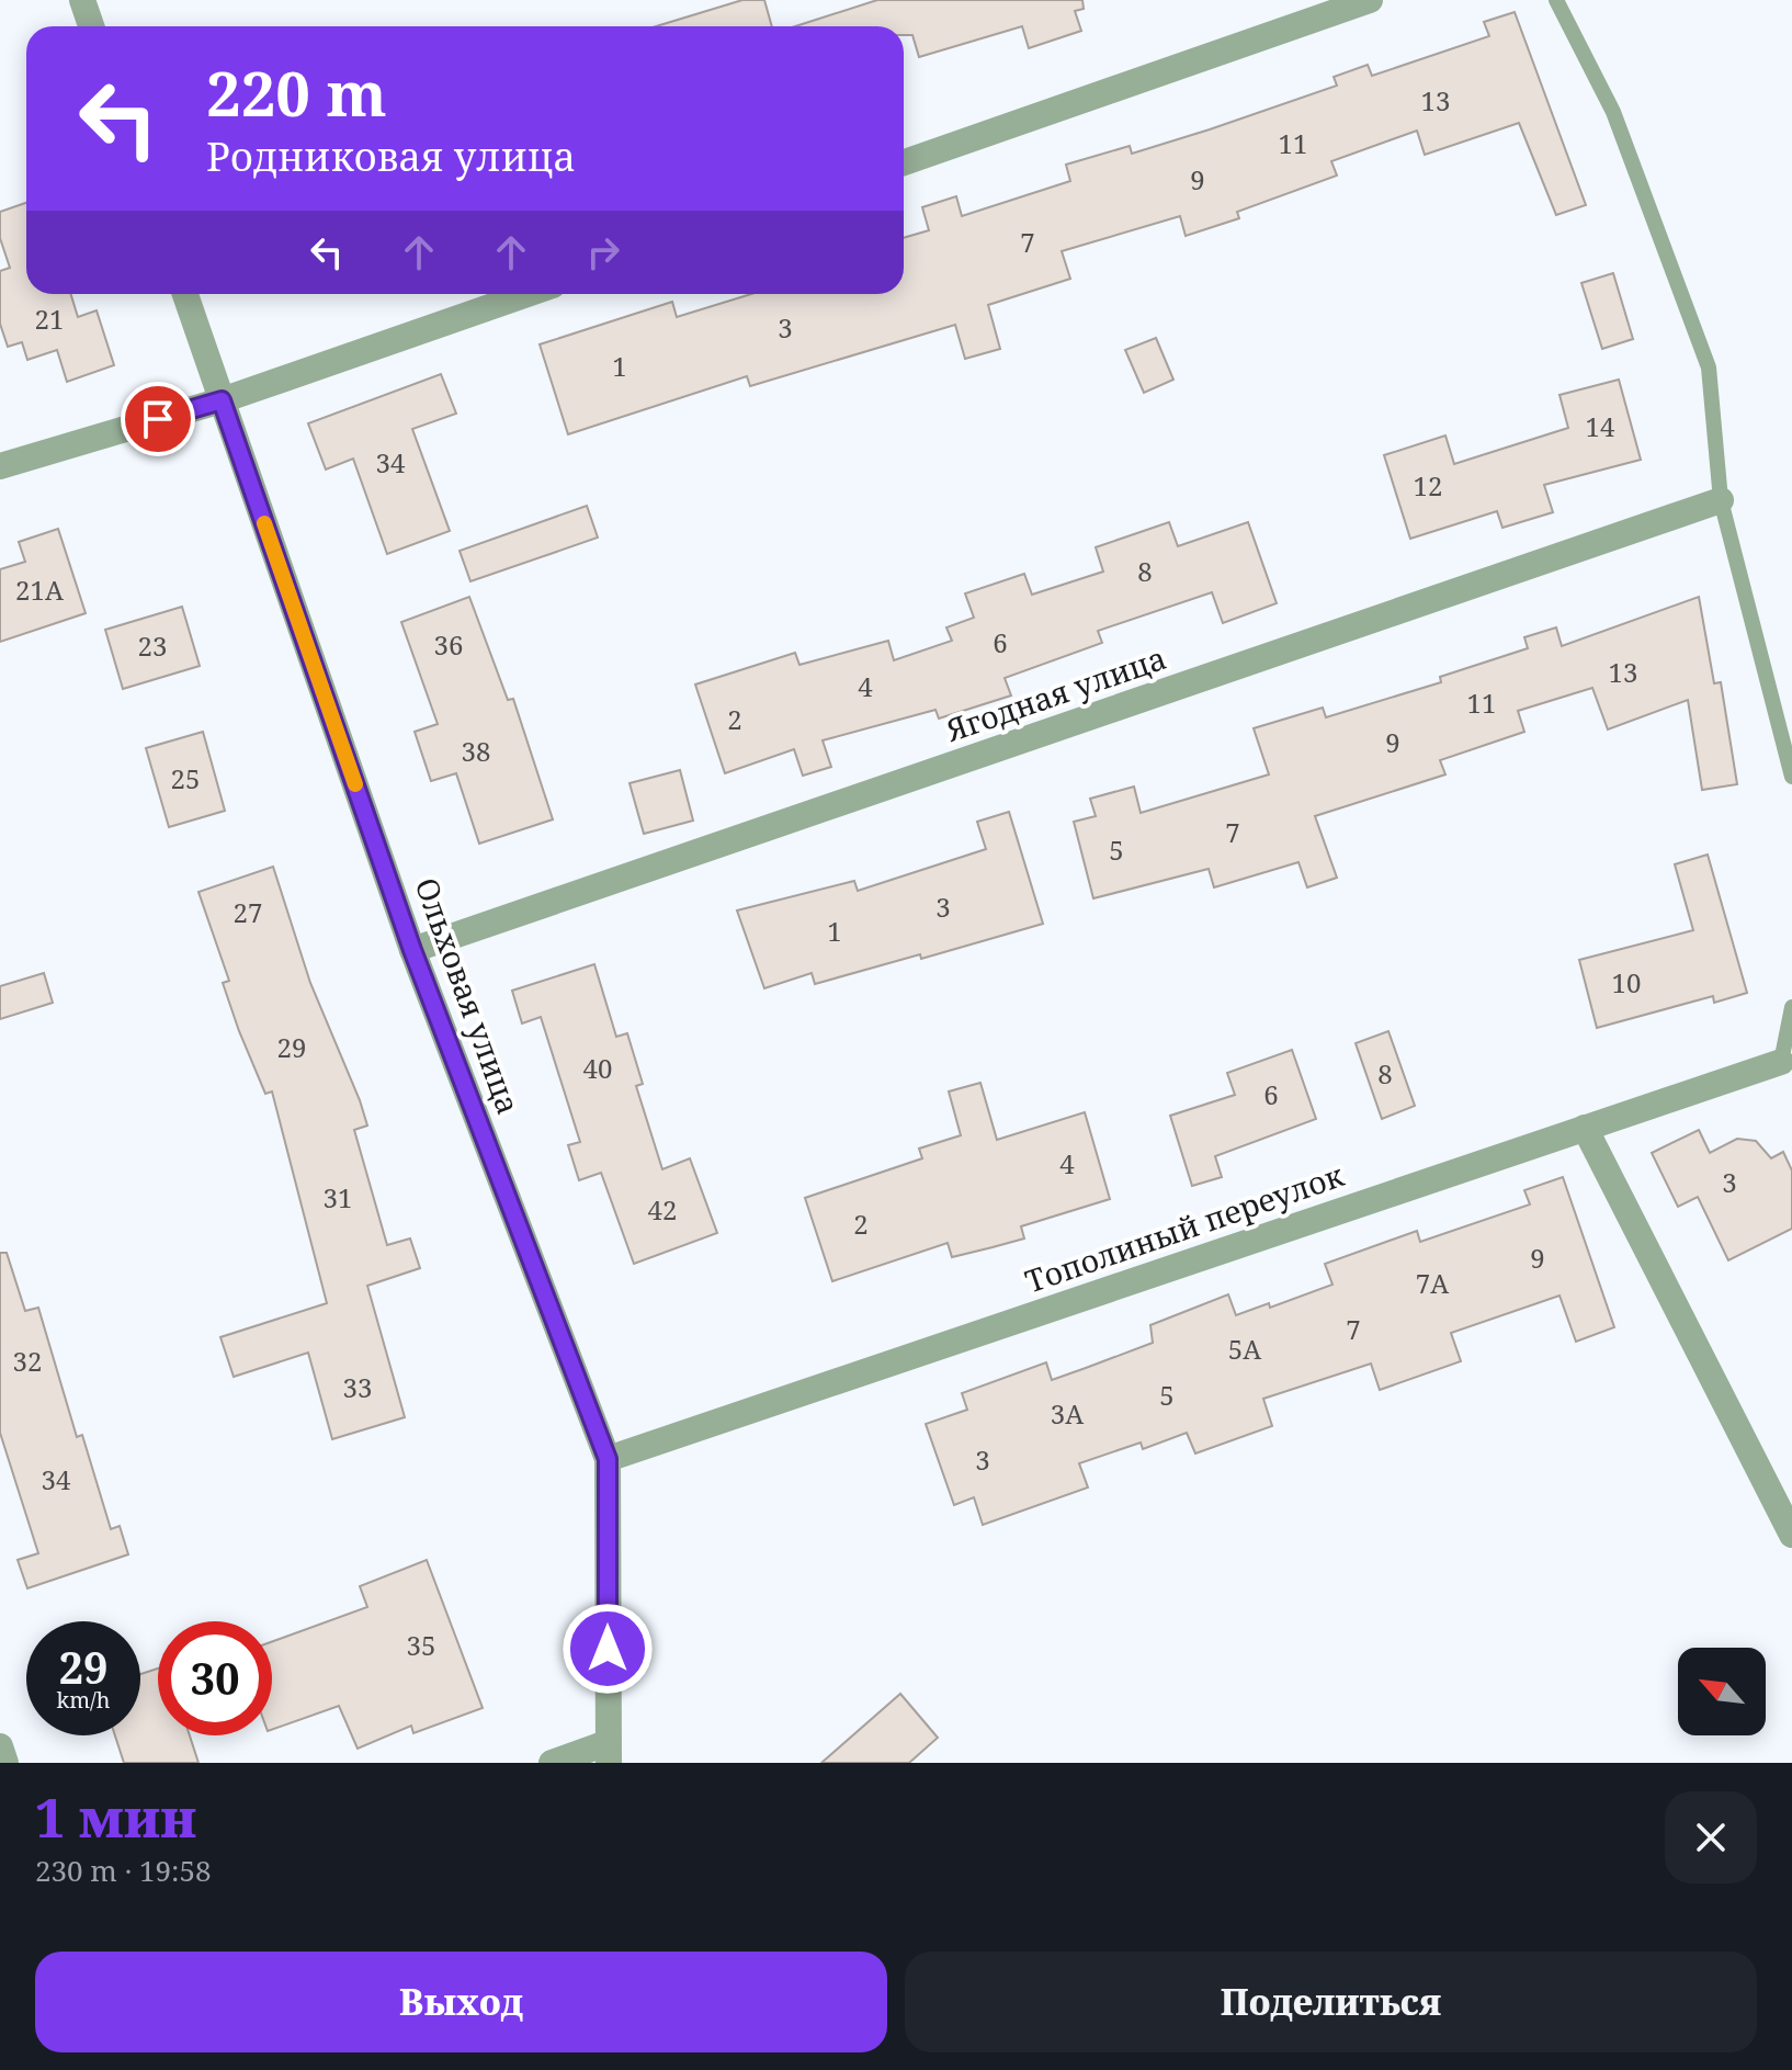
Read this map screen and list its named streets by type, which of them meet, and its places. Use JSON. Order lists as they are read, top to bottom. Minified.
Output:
{"streets":{"street":["Ягодная улица","Ольховая улица","Тополиный переулок"]},"crossings":[["Ягодная улица","Ольховая улица"],["Ольховая улица","Тополиный переулок"]],"house_numbers":["13","11","9","7","21","3","1","14","34","12","8","21А","6","36","23","13","4","11","2","9","38","25","7","5","3","27","1","10","29","40","8","6","4","3","31","42","2","9","7А","7","5А","32","33","5","3А","3","34","35"],"north":"top left","page":{"turn":["220 m","Родниковая улица"],"speed":"29 km/h","limit":"30","heading":["1 мин","230 m · 19:58"],"buttons":["Выход","Поделиться"]}}
